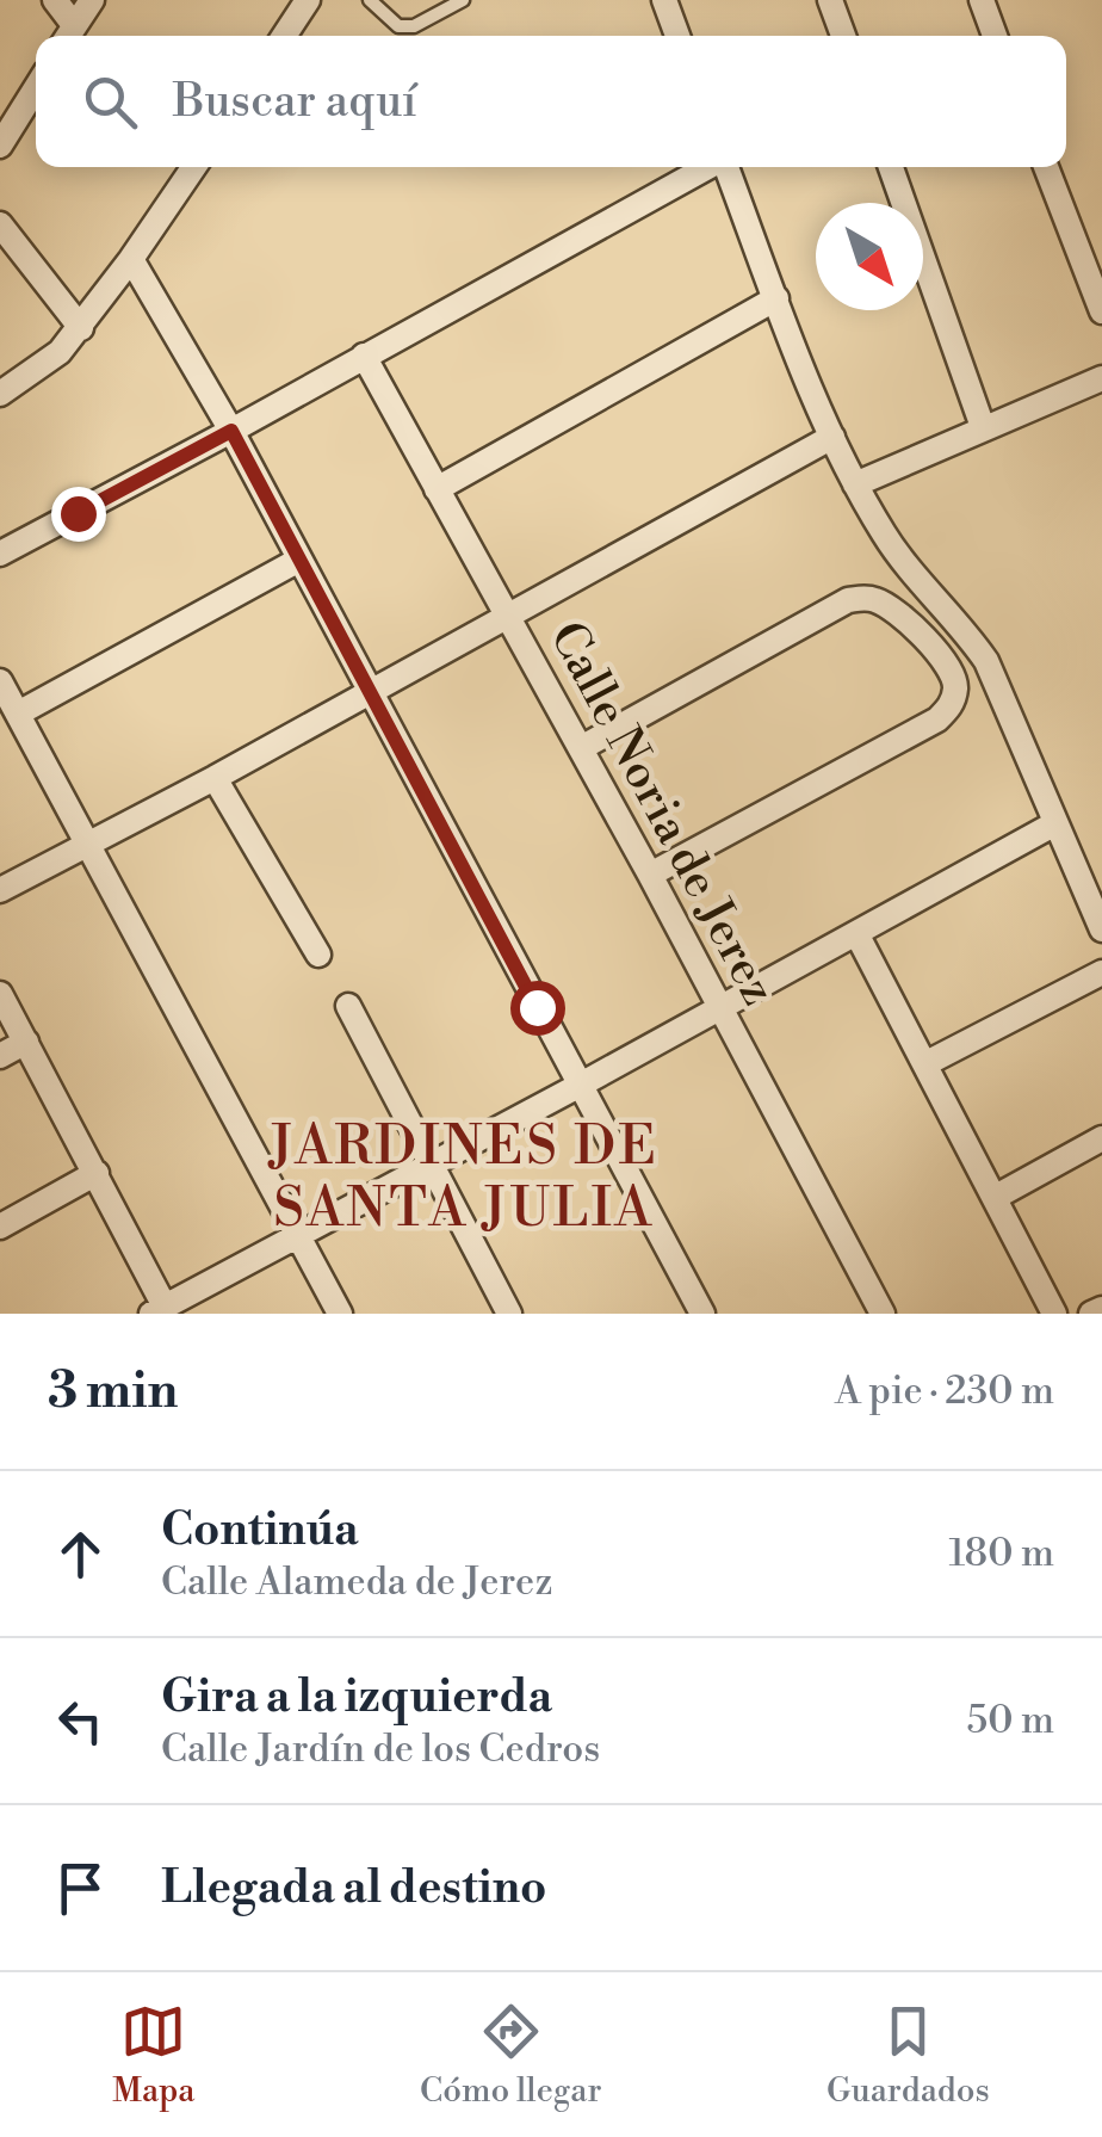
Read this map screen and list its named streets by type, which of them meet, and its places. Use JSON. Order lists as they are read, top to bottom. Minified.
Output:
{"streets":{"street":["Calle Noria de Jerez"]},"districts":["JARDINES DE SANTA JULIA"],"north":"bottom right","page":{"search":"Buscar aquí","heading":["3 min","A pie · 230 m"],"list":[["Continúa","Calle Alameda de Jerez","180 m"],["Gira a la izquierda","Calle Jardín de los Cedros","50 m"],"Llegada al destino"],"nav":["Mapa","Cómo llegar","Guardados"]}}
